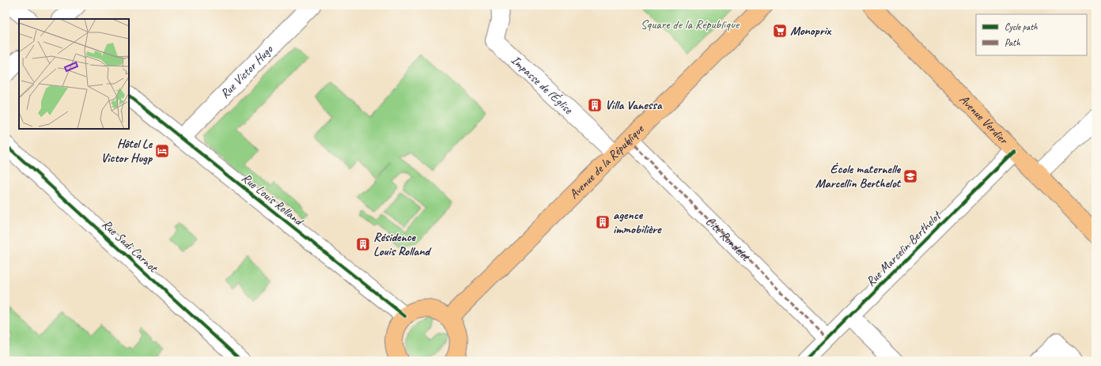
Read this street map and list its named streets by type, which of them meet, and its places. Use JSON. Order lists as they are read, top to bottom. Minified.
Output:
{"streets":{"main road":["Avenue Verdier","Avenue de la République"],"street":["Rue Victor Hugo","Impasse de l'Église","Rue Louis Rolland","Cité Rondelet","Rue Sadi Carnot","Rue Marcelin Berthelot"]},"crossings":[["Rue Victor Hugo","Rue Louis Rolland"],["Impasse de l'Église","Avenue de la République"],["Avenue Verdier","Rue Marcelin Berthelot"],["Avenue de la République","Cité Rondelet"],["Cité Rondelet","Rue Marcelin Berthelot"]],"parks":["Square de la République"],"places":{"supermarket":["Monoprix"],"building":["Villa Vanessa","agence immobilière","Résidence Louis Rolland"],"hotel":["Hôtel Le Victor Hugp"],"school or university":["École maternelle Marcellin Berthelot"]},"legend":["Cycle path","Path"]}
